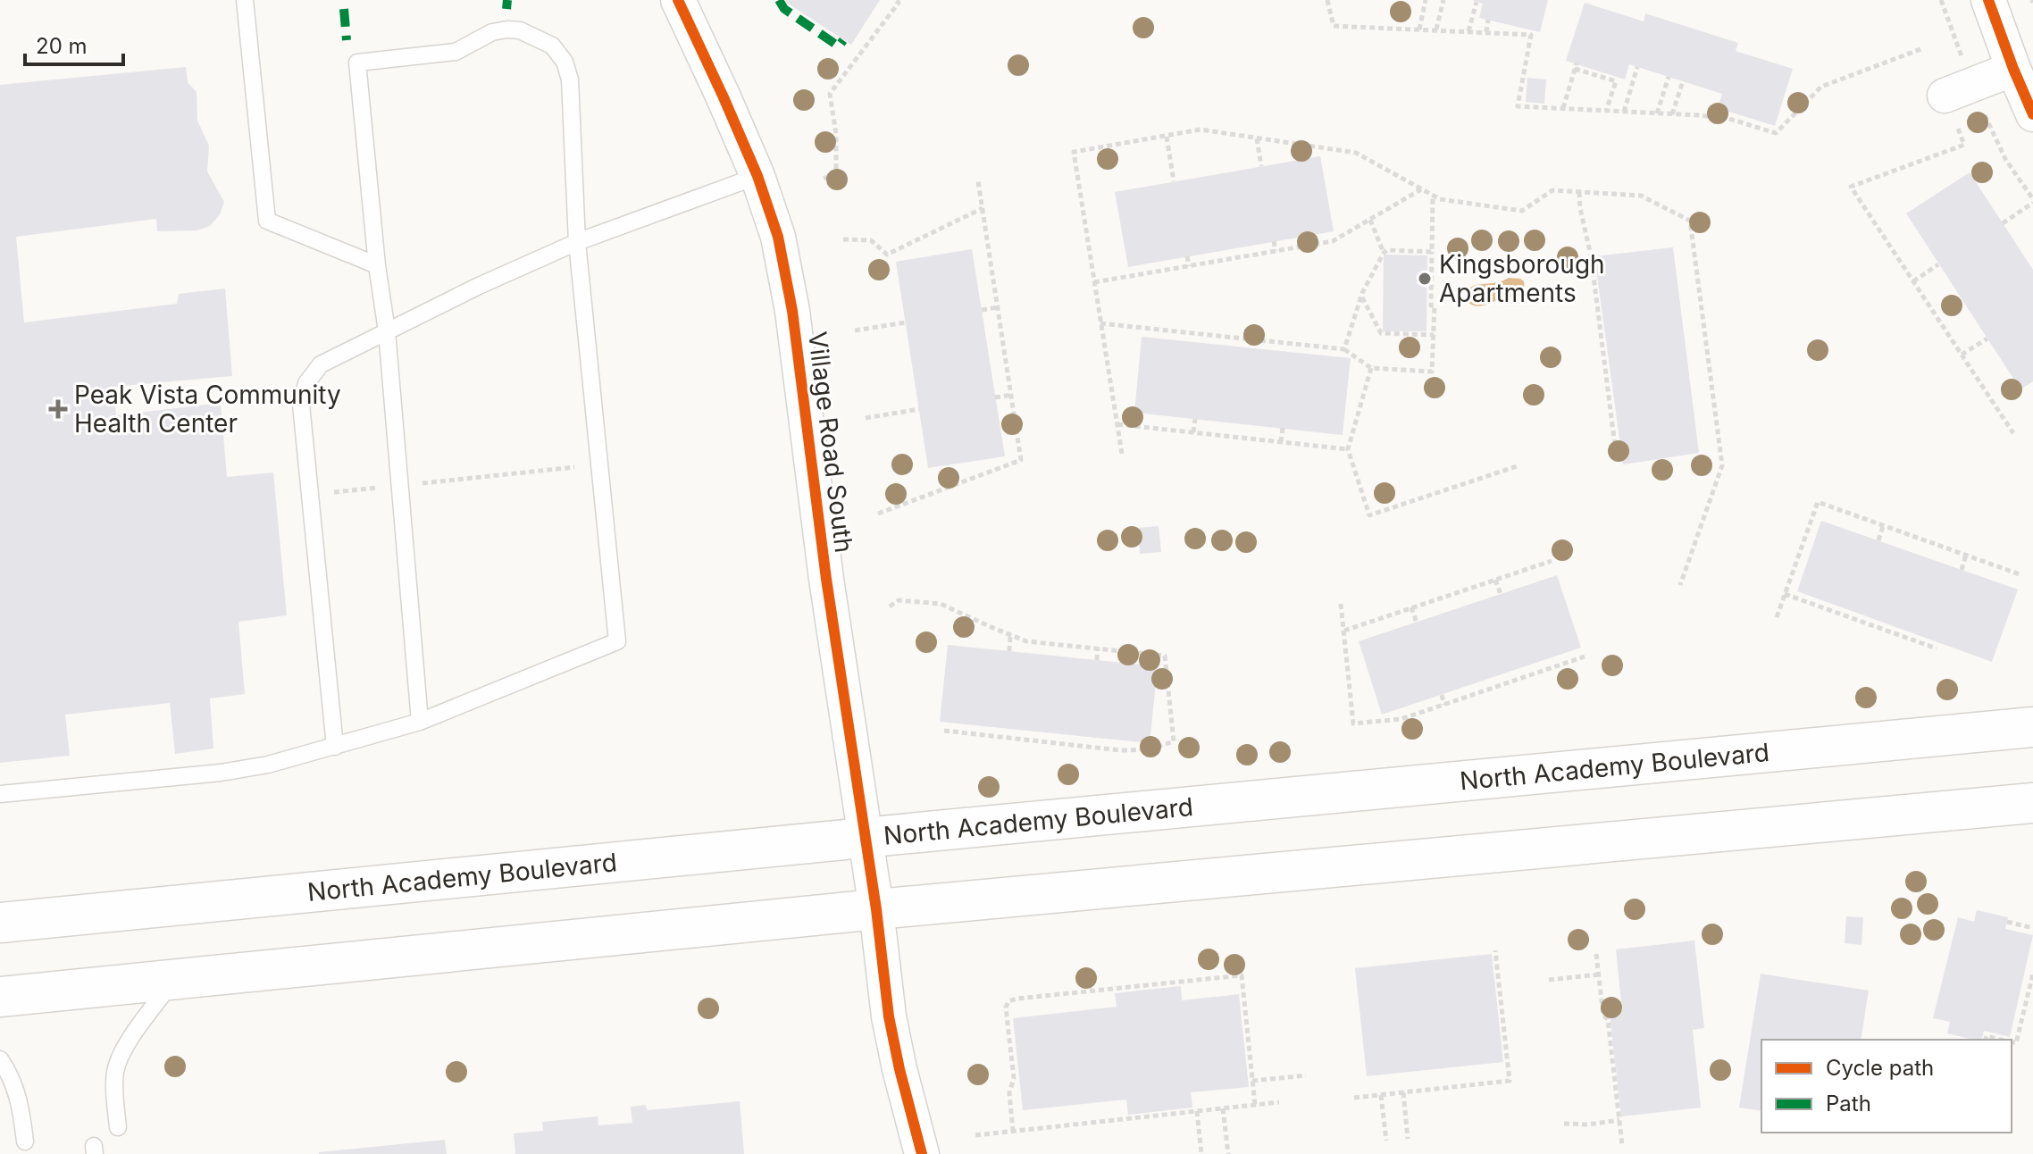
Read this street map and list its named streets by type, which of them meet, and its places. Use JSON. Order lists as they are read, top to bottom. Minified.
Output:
{"streets":{"highway":["North Academy Boulevard"],"street":["Village Road South"]},"crossings":[["Village Road South","North Academy Boulevard"]],"places":{"other":["Kingsborough Apartments"],"health":["Peak Vista Community Health Center"]},"legend":["Cycle path","Path"],"scale_bar":"20 m"}
